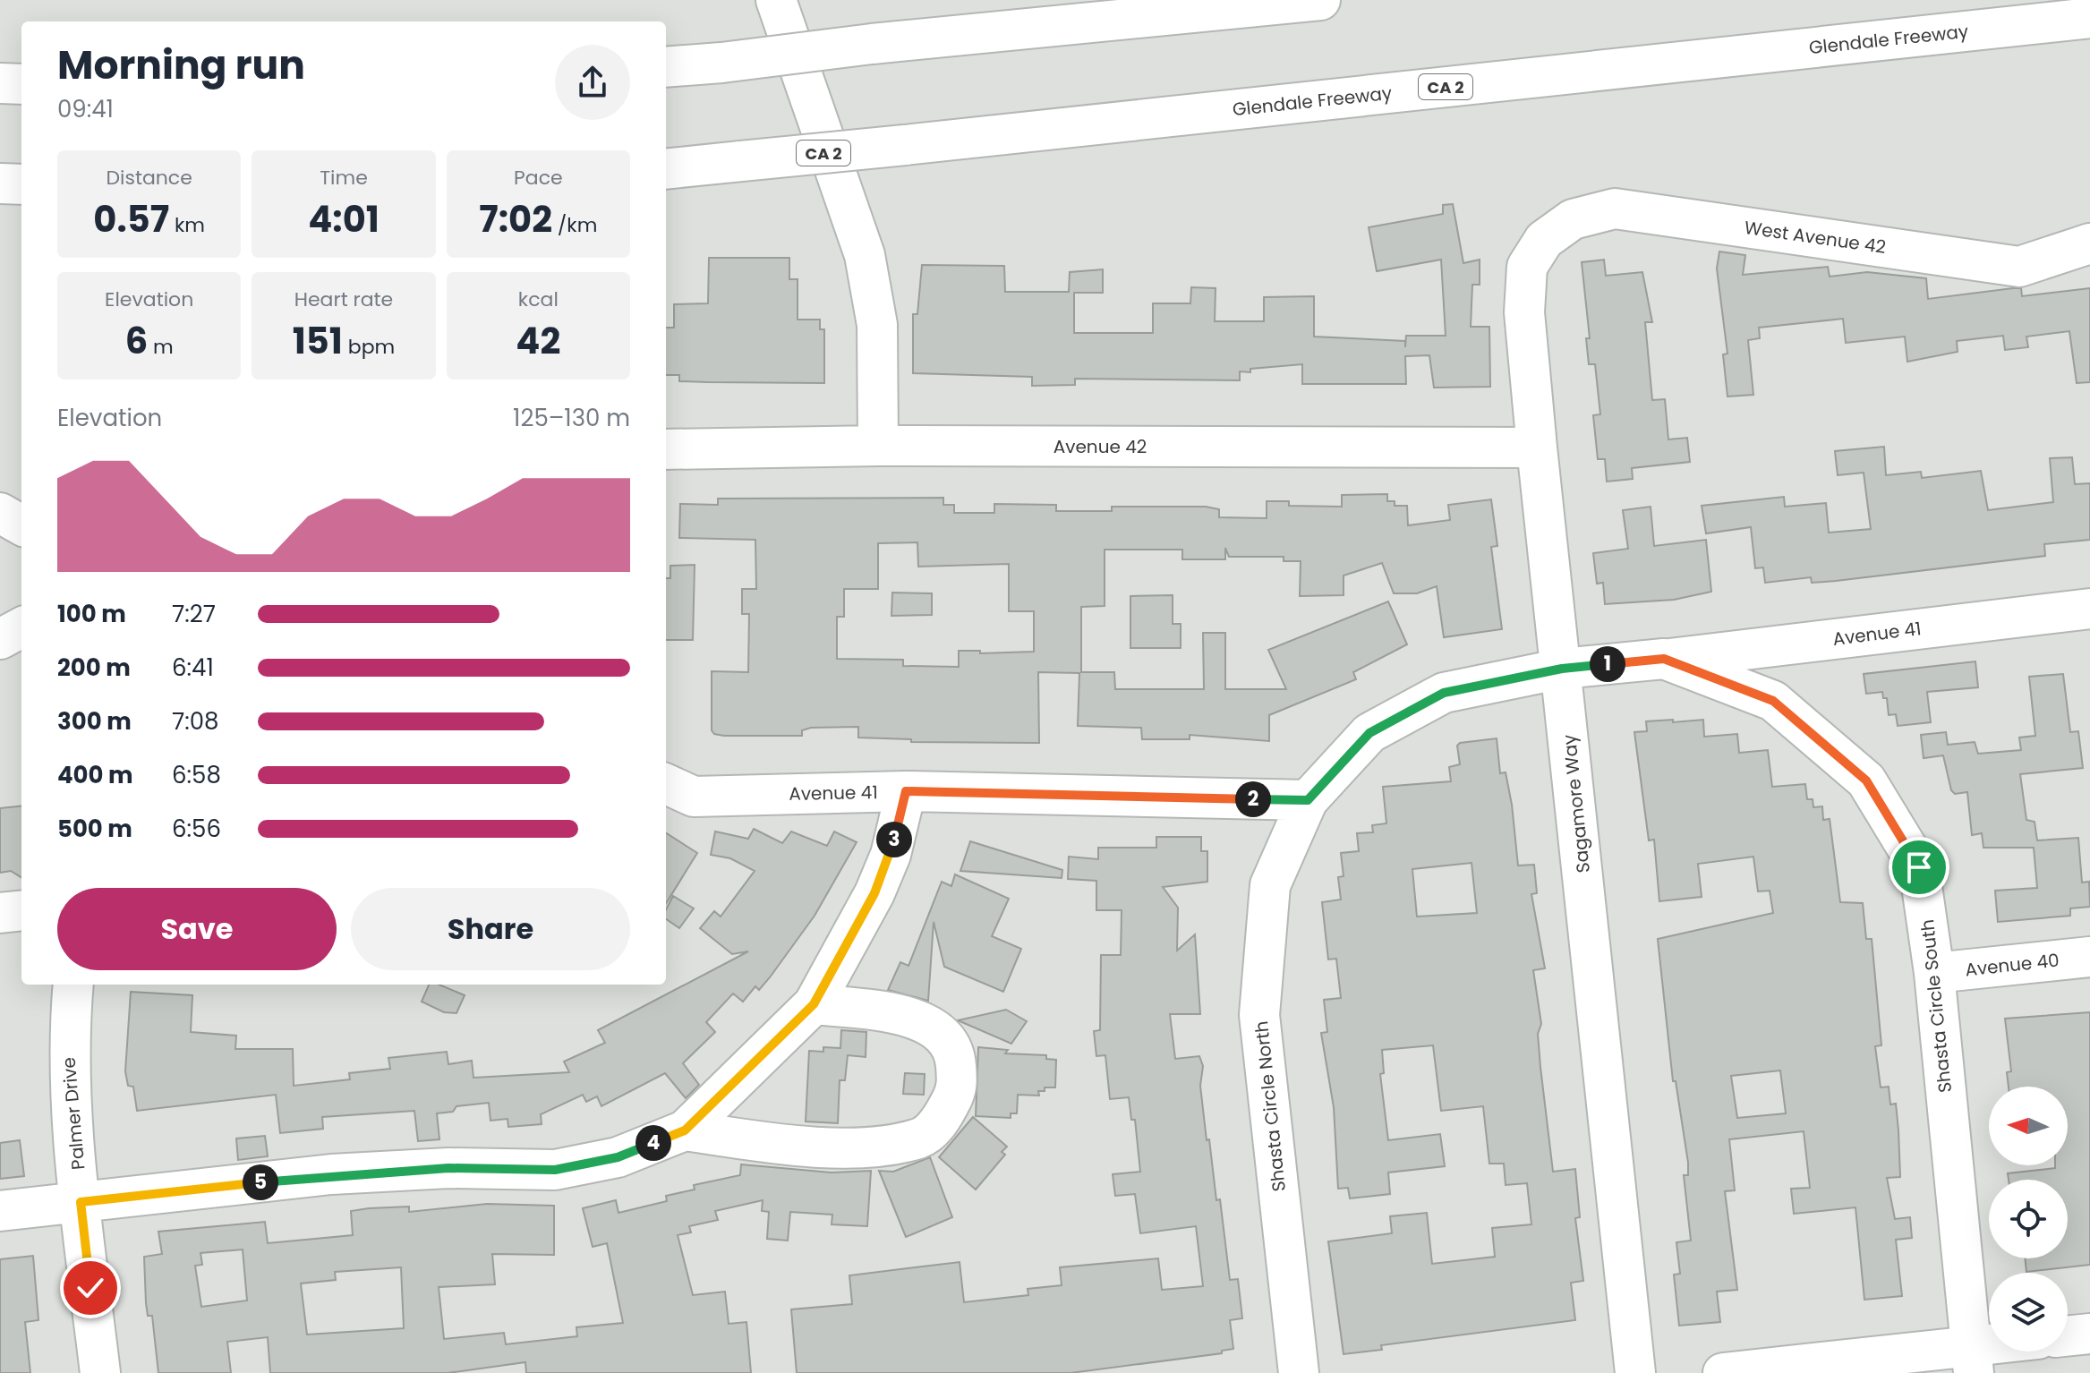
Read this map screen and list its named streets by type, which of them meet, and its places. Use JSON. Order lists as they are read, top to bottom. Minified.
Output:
{"streets":{"main road":["Glendale Freeway","CA 2","West Avenue 42","Avenue 42","Avenue 41","Sagamore Way","Avenue 40","Shasta Circle South","Shasta Circle North","Palmer Drive"]},"crossings":[["West Avenue 42","Sagamore Way"],["Avenue 42","Sagamore Way"],["Avenue 41","Shasta Circle South"],["Avenue 41","Shasta Circle North"],["Sagamore Way","Shasta Circle South"],["Sagamore Way","Shasta Circle North"],["Avenue 40","Shasta Circle South"],["Shasta Circle South","Shasta Circle North"]],"north":"left","page":{"heading":["Morning run","09:41"],"stats":[["Distance","0.57 km"],["Time","4:01"],["Pace","7:02 /km"],["Elevation","6 m"],["Heart rate","151 bpm"],["kcal","42"]],"chart":["Elevation","125–130 m"],"list":[{"name":"100 m","note":"7:27"},{"name":"200 m","note":"6:41"},{"name":"300 m","note":"7:08"},{"name":"400 m","note":"6:58"},{"name":"500 m","note":"6:56"}],"pins":["1","2","3","4","5"],"buttons":["Save","Share"]}}
